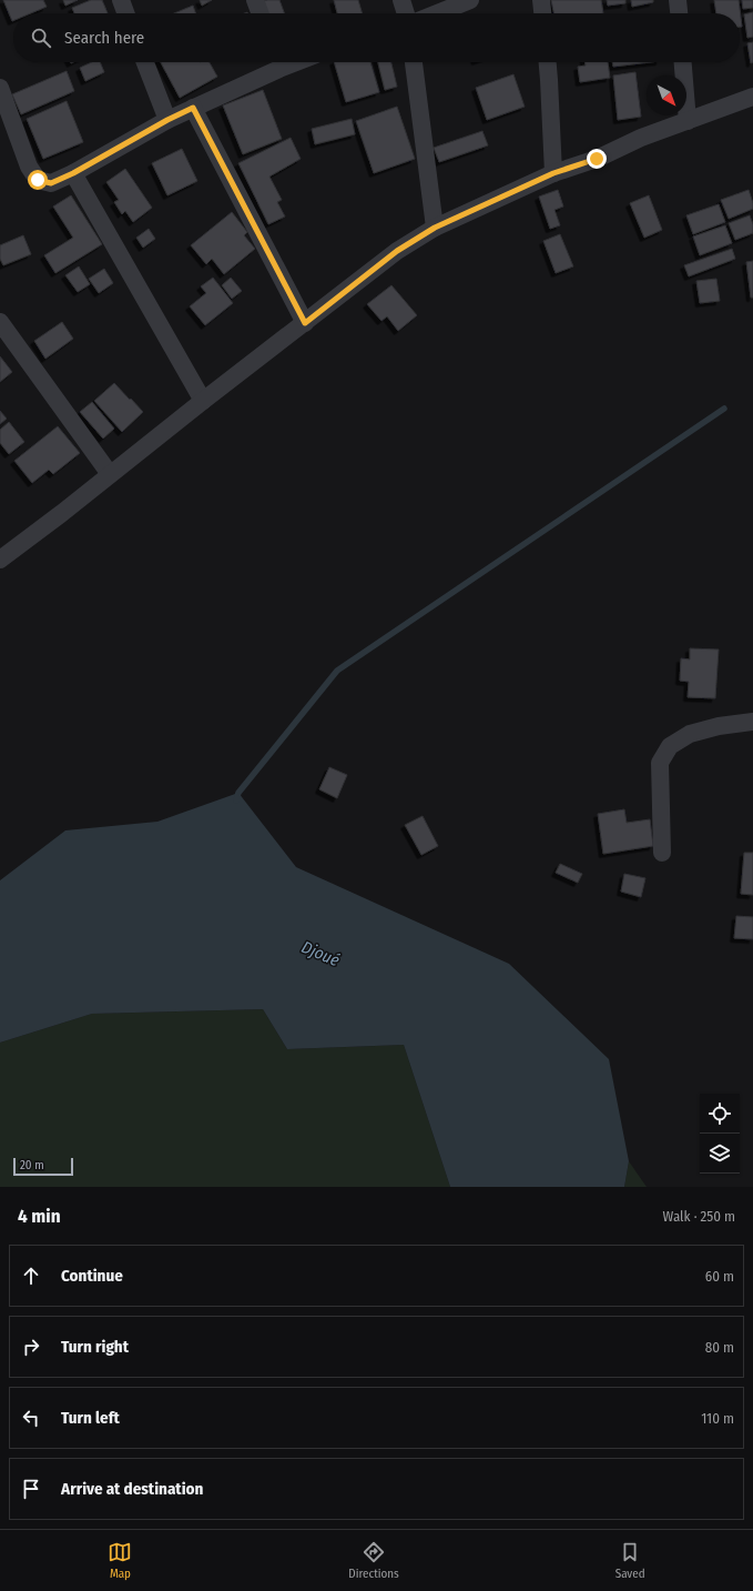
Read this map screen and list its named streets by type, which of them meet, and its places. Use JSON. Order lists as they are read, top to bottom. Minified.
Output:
{"water":["Djoué"],"scale_bar":"20 m","north":"bottom right","page":{"search":"Search here","scale":"20 m","heading":["4 min","Walk · 250 m"],"list":[["Continue","60 m"],["Turn right","80 m"],["Turn left","110 m"],"Arrive at destination"],"nav":["Map","Directions","Saved"]}}
